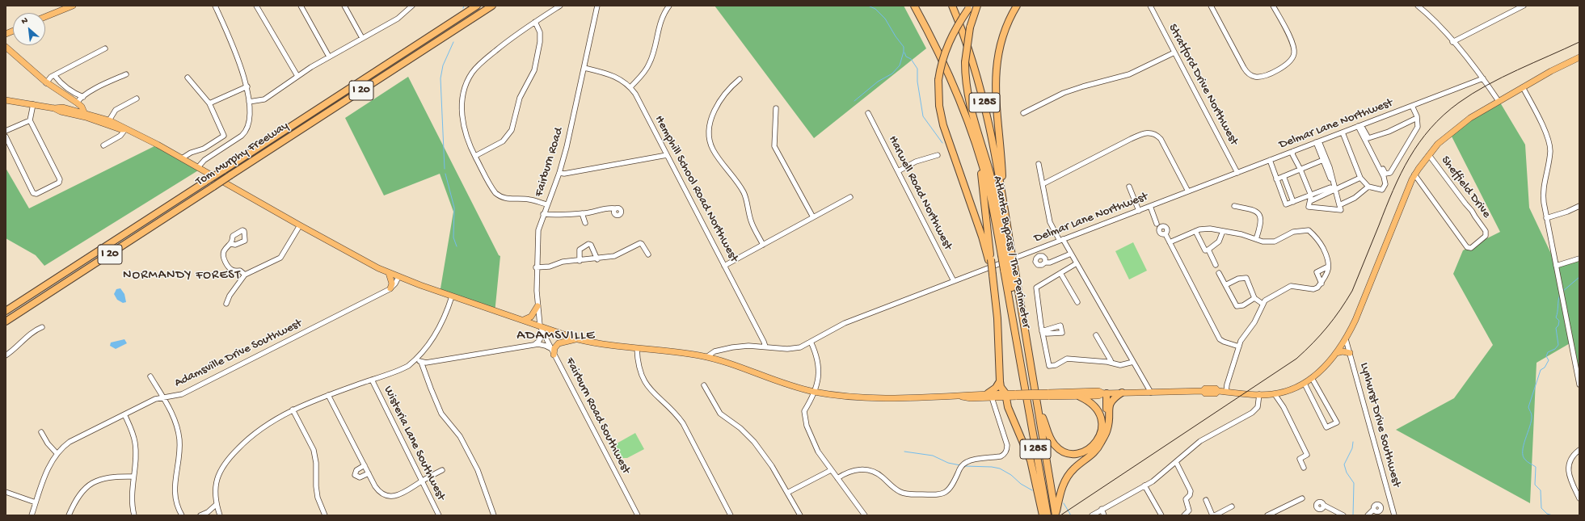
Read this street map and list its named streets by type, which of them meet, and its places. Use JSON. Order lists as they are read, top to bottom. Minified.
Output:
{"streets":{"highway":["I 20","I 285","Tom Murphy Freeway","Atlanta Bypass / The Perimeter"],"street":["Stratford Drive Northwest","Delmar Lane Northwest","Fairburn Road","Sheffield Drive","Hemphill School Road Northwest","Harwell Road Northwest","Adamsville Drive Southwest","Fairburn Road Southwest","Lynhurst Drive Southwest","Wisteria Lane Southwest"]},"crossings":[["Stratford Drive Northwest","Delmar Lane Northwest"],["Delmar Lane Northwest","Hemphill School Road Northwest"],["Delmar Lane Northwest","Harwell Road Northwest"],["Fairburn Road","Hemphill School Road Northwest"],["Fairburn Road","Fairburn Road Southwest"]],"districts":["NORMANDY FOREST","ADAMSVILLE"],"north":"top left"}
